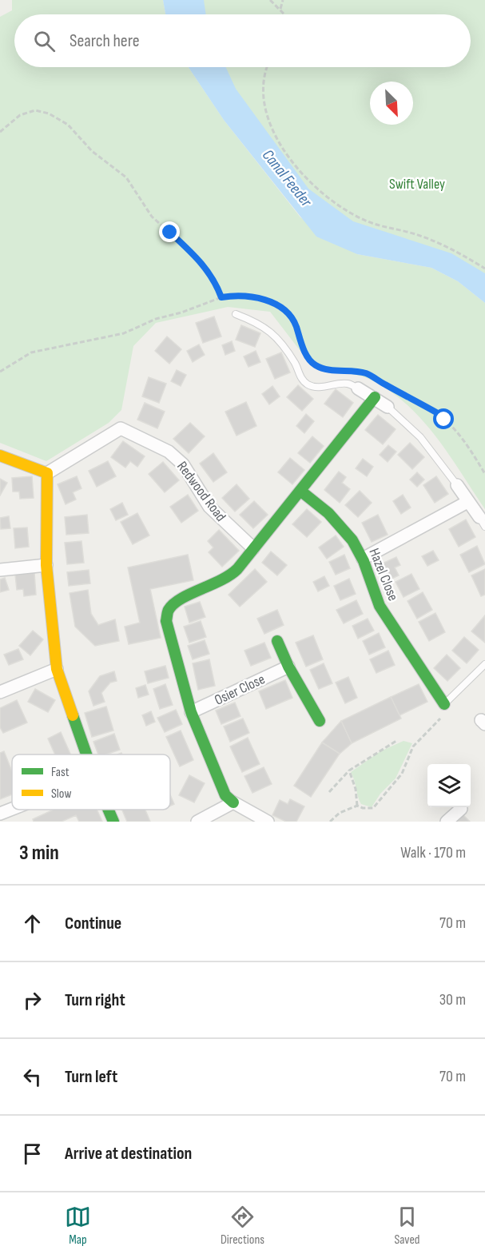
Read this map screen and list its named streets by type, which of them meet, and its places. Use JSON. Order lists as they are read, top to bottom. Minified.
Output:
{"streets":{"street":["Redwood Road","Hazel Close","Osier Close"]},"water":["Canal Feeder"],"parks":["Swift Valley"],"legend":["Fast","Slow"],"north":"bottom right","page":{"search":"Search here","heading":["3 min","Walk · 170 m"],"list":[["Continue","70 m"],["Turn right","30 m"],["Turn left","70 m"],"Arrive at destination"],"nav":["Map","Directions","Saved"]}}
